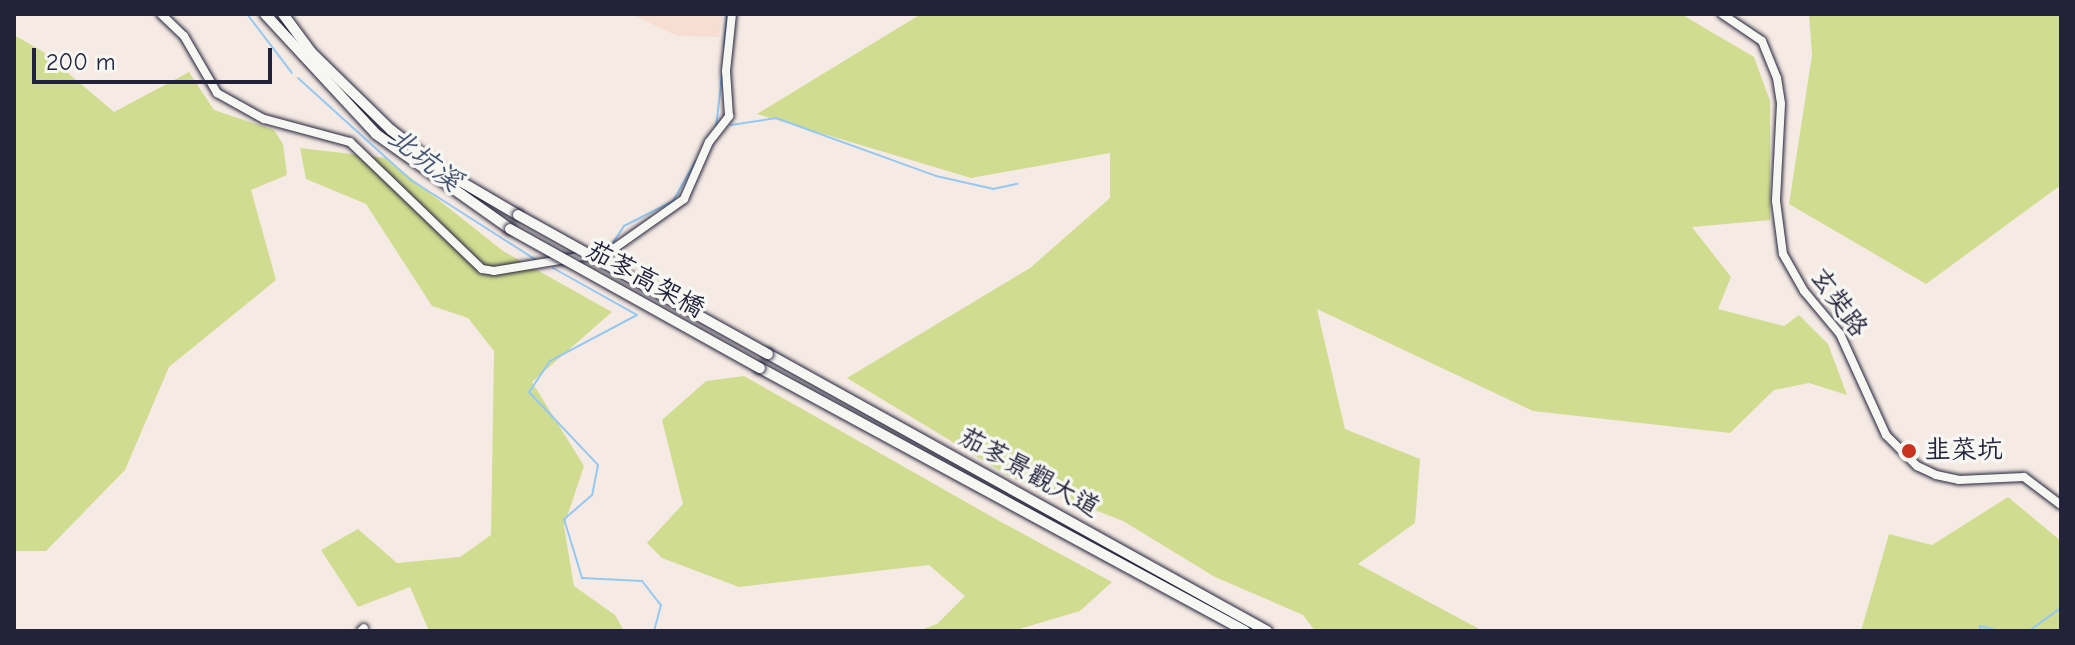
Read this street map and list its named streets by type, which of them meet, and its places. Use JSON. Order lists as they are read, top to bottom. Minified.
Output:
{"streets":{"street":["茄苳高架橋","玄奘路","茄苳景觀大道"]},"crossings":[["茄苳高架橋","茄苳景觀大道"]],"water":["北坑溪"],"places":["韭菜坑"],"scale_bar":"200 m"}
